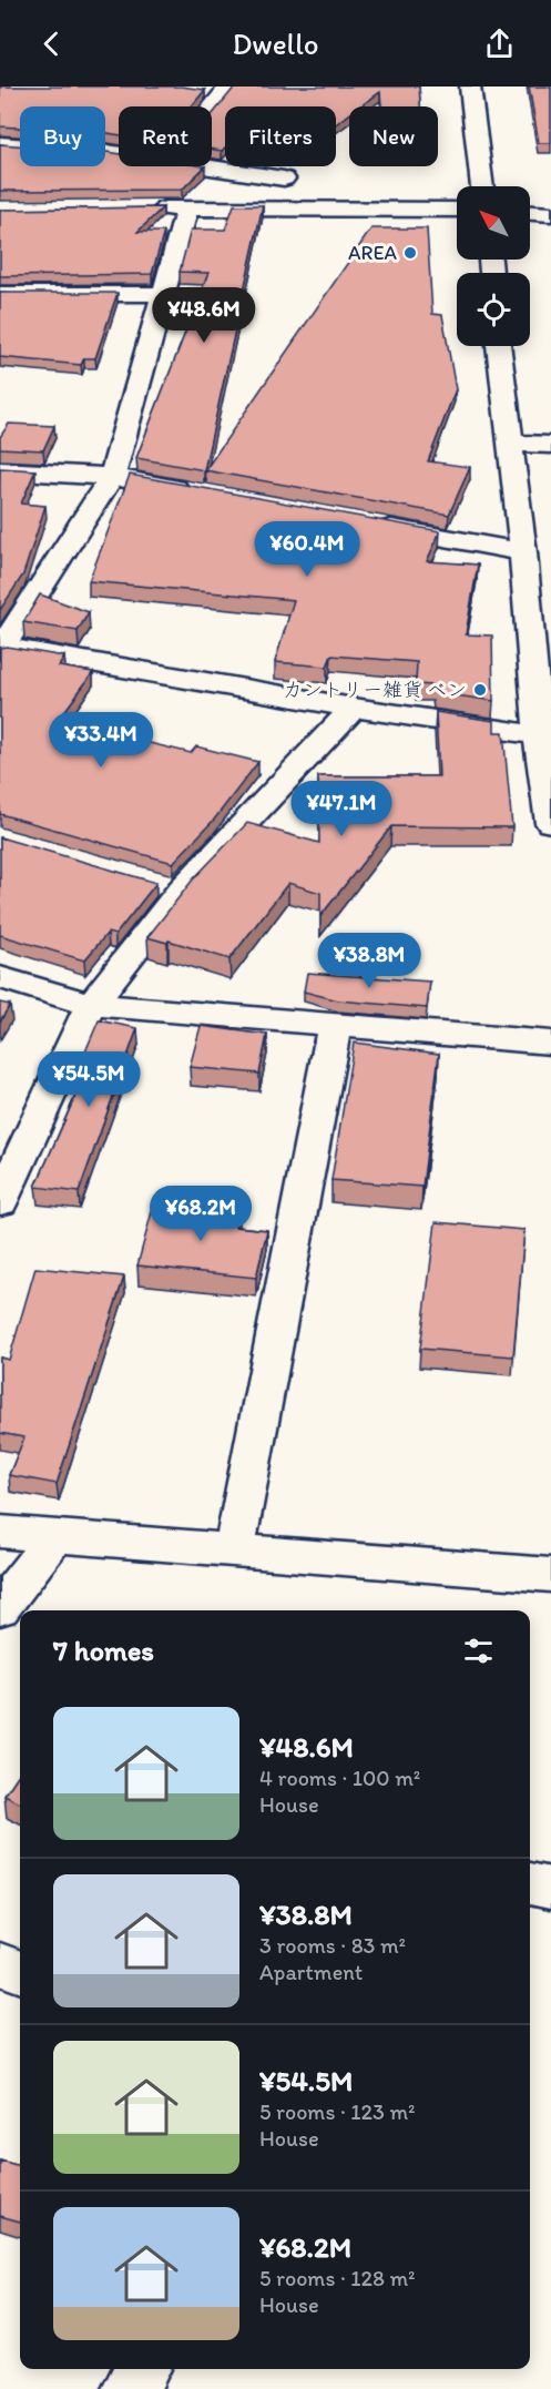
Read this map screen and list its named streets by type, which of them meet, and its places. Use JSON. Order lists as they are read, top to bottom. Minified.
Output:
{"places":["AREA","カントリー雑貨 ベン"],"north":"top left","page":{"header":"Dwello","chip":["Buy","Rent","Filters","New"],"price":["¥48.6M","¥60.4M","¥33.4M","¥47.1M","¥38.8M","¥54.5M","¥68.2M"],"heading":"7 homes","list":[{"name":"¥48.6M","note":"4 rooms · 100 m² · House"},{"name":"¥38.8M","note":"3 rooms · 83 m² · Apartment"},{"name":"¥54.5M","note":"5 rooms · 123 m² · House"},{"name":"¥68.2M","note":"5 rooms · 128 m² · House"}]}}
